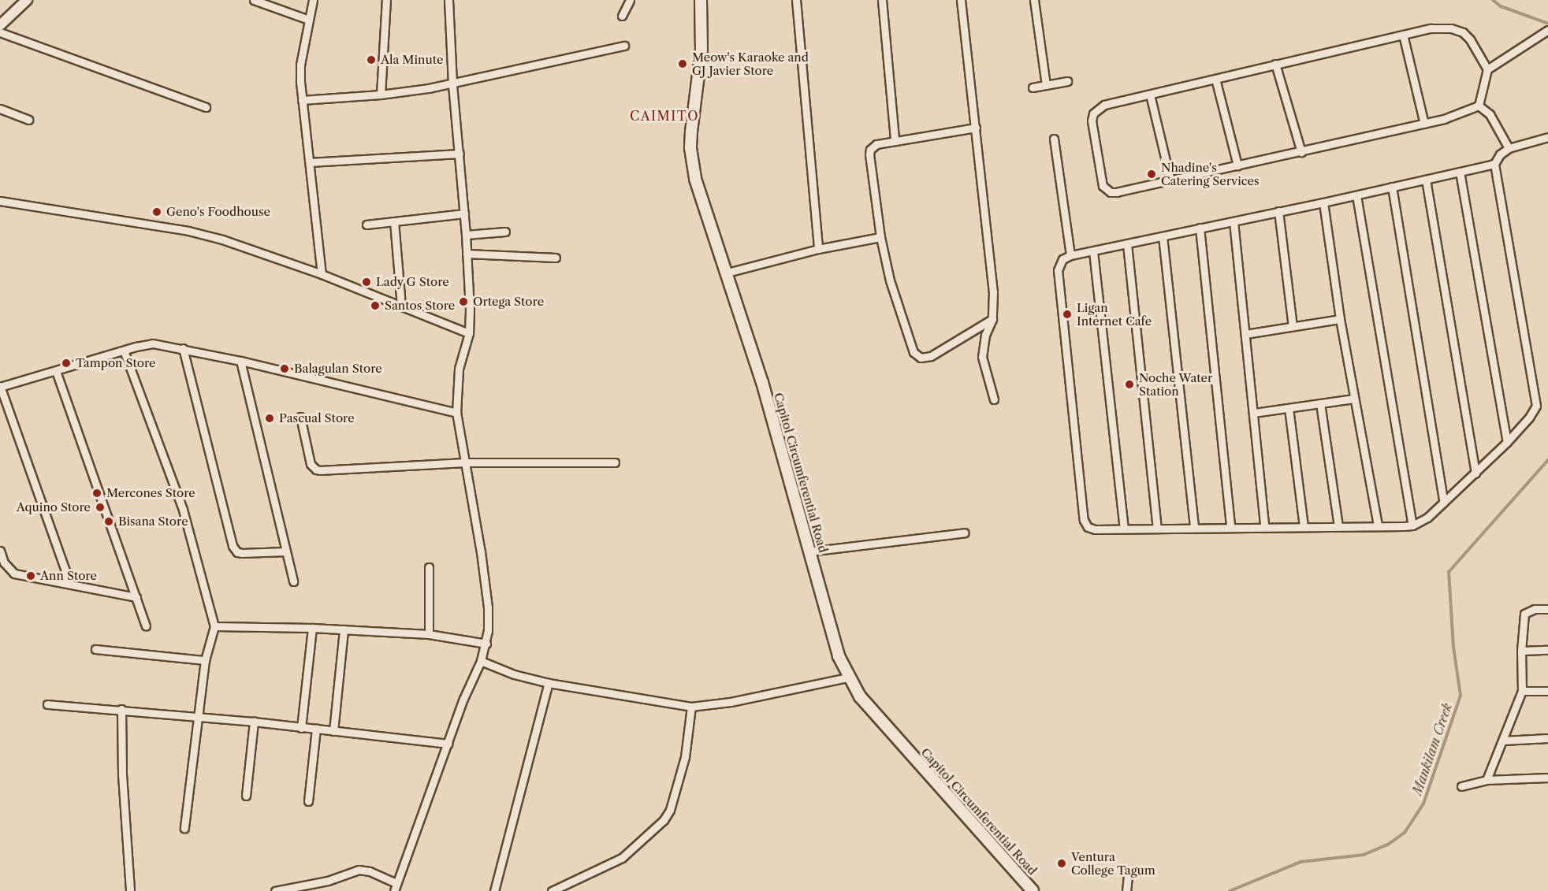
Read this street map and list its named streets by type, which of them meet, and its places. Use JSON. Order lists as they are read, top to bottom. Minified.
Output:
{"streets":{"main road":["Capitol Circumferential Road"]},"districts":["CAIMITO"],"water":["Mankilam Creek"],"places":["Ala Minute","Meow's Karaoke and GJ Javier Store","Nhadine's Catering Services","Geno's Foodhouse","Lady G Store","Ortega Store","Santos Store","Ligan Internet Cafe","Tampon Store","Balagulan Store","Noche Water Station","Pascual Store","Mercones Store","Aquino Store","Bisana Store","Ann Store","Ventura College Tagum"]}
